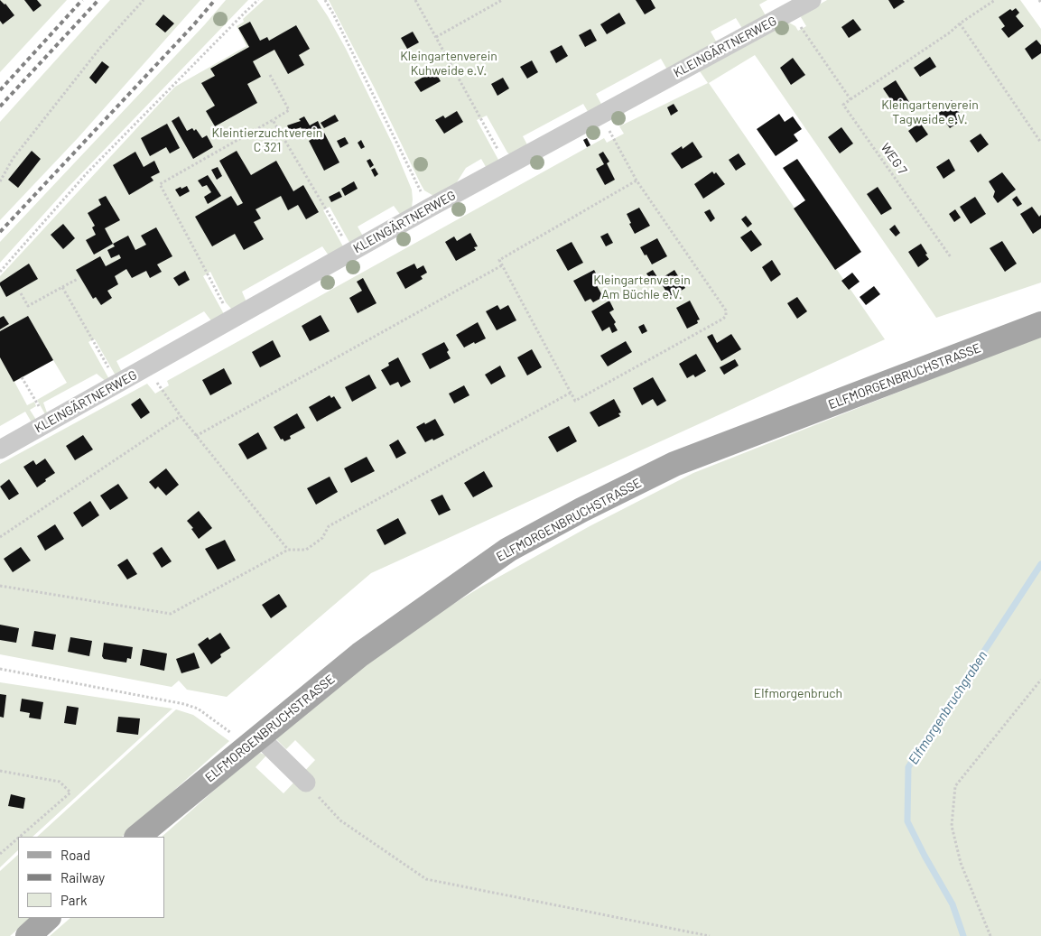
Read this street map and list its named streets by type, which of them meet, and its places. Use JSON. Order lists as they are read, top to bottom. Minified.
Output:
{"streets":{"main road":["ELFMORGENBRUCHSTRASSE"],"lane":["KLEINGÄRTNERWEG"],"path":["WEG 7"]},"water":["Elfmorgenbruchgraben"],"parks":["Kleingartenverein Kuhweide e.V.","Kleingartenverein Tagweide e.V.","Kleintierzuchtverein C 321","Kleingartenverein Am Büchle e.V.","Elfmorgenbruch"],"legend":["Road","Railway","Park"]}
